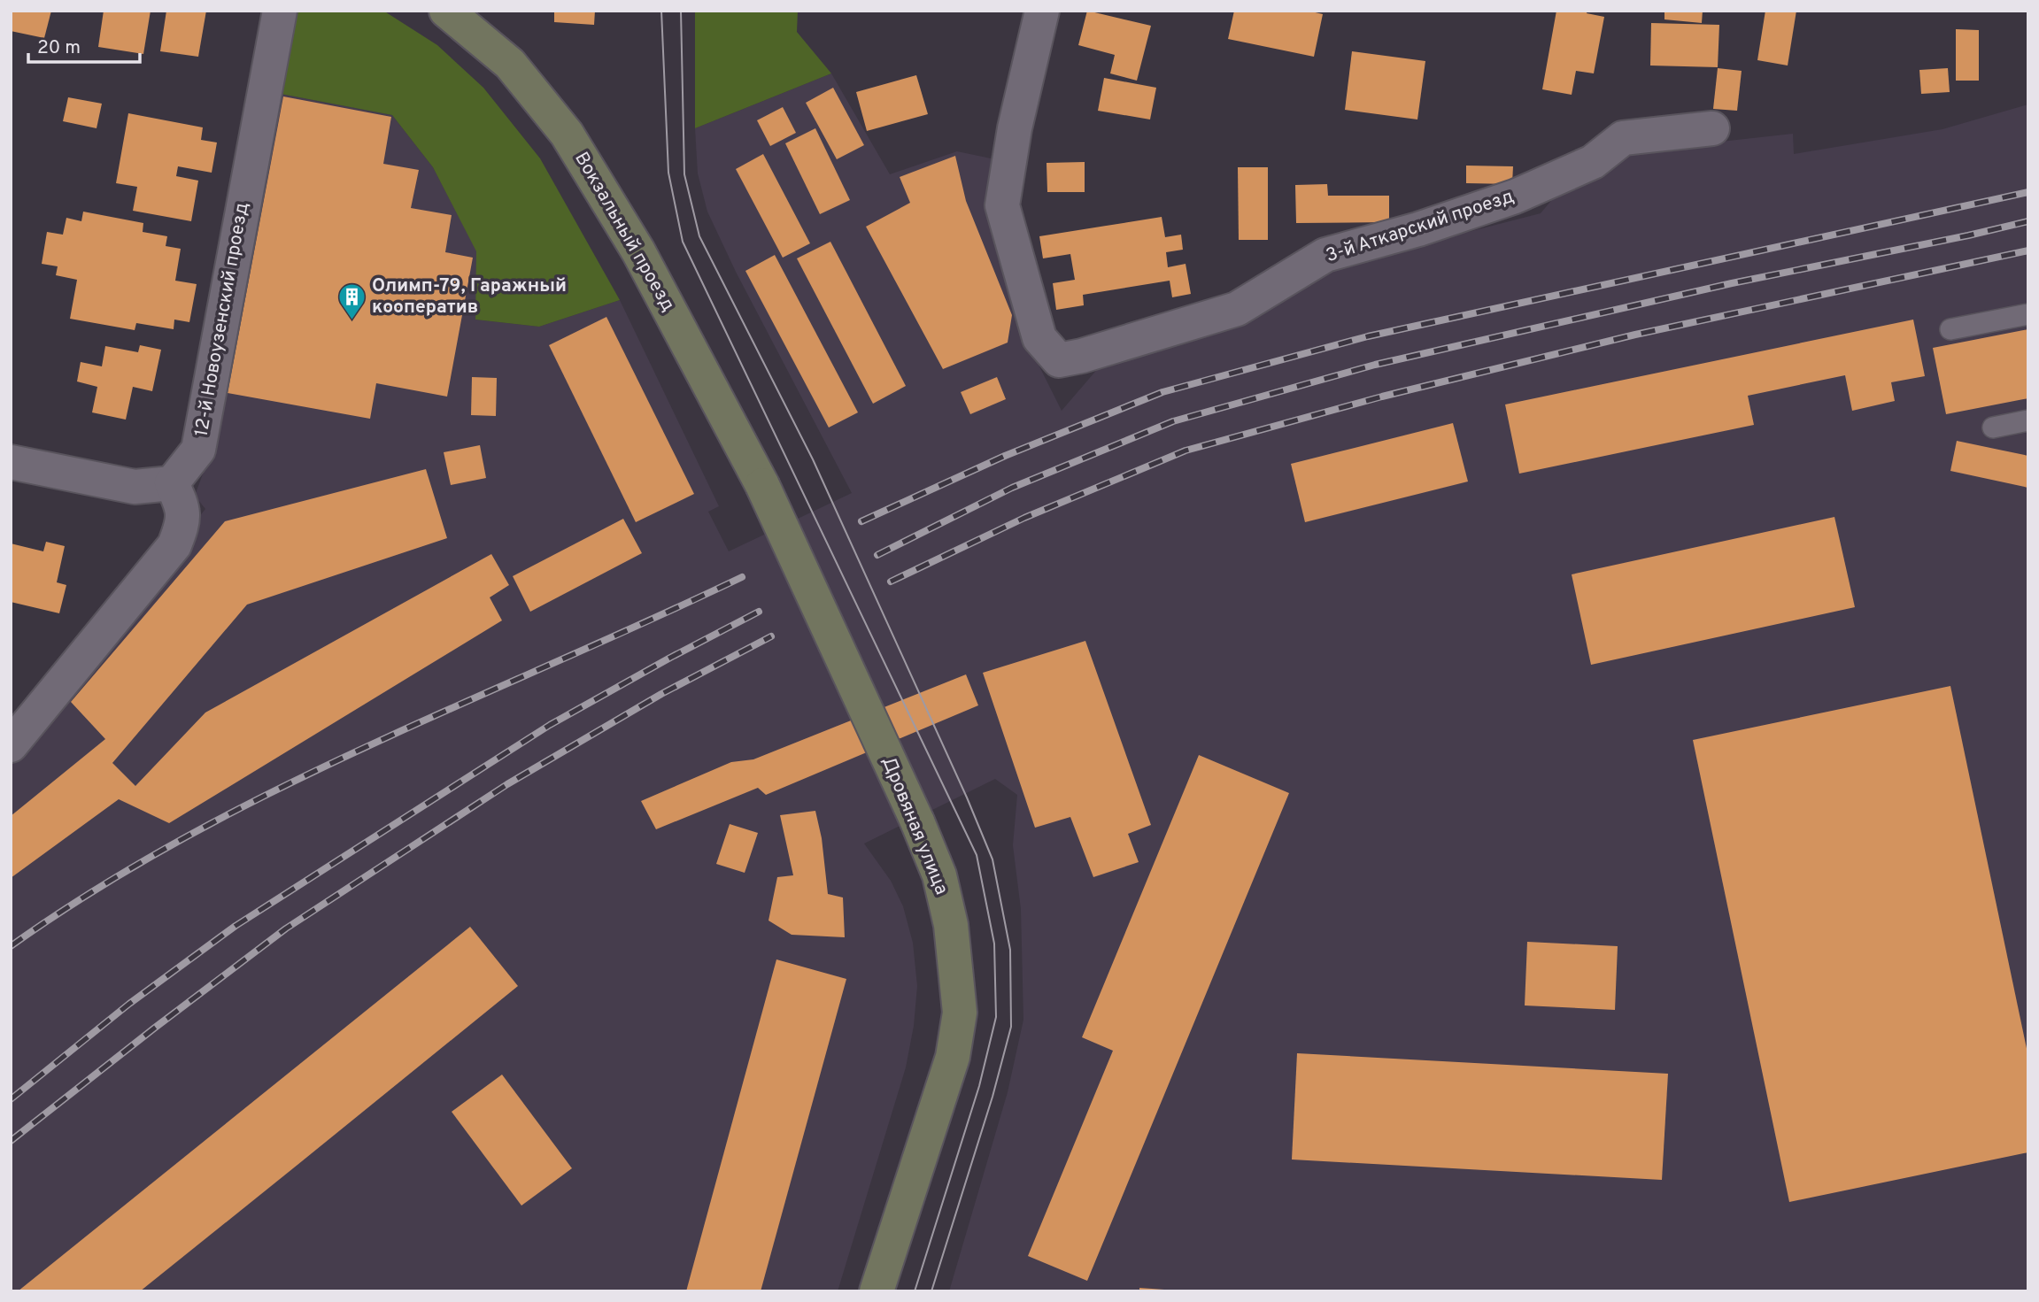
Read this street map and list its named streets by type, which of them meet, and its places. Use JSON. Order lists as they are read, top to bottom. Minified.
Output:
{"streets":{"main road":["Вокзальный проезд","Дровяная улица"],"street":["3-й Аткарский проезд","12-й Новоузенский проезд"]},"crossings":[["Вокзальный проезд","Дровяная улица"]],"places":{"building":["Олимп-79, Гаражный кооператив"]},"scale_bar":"20 m"}
